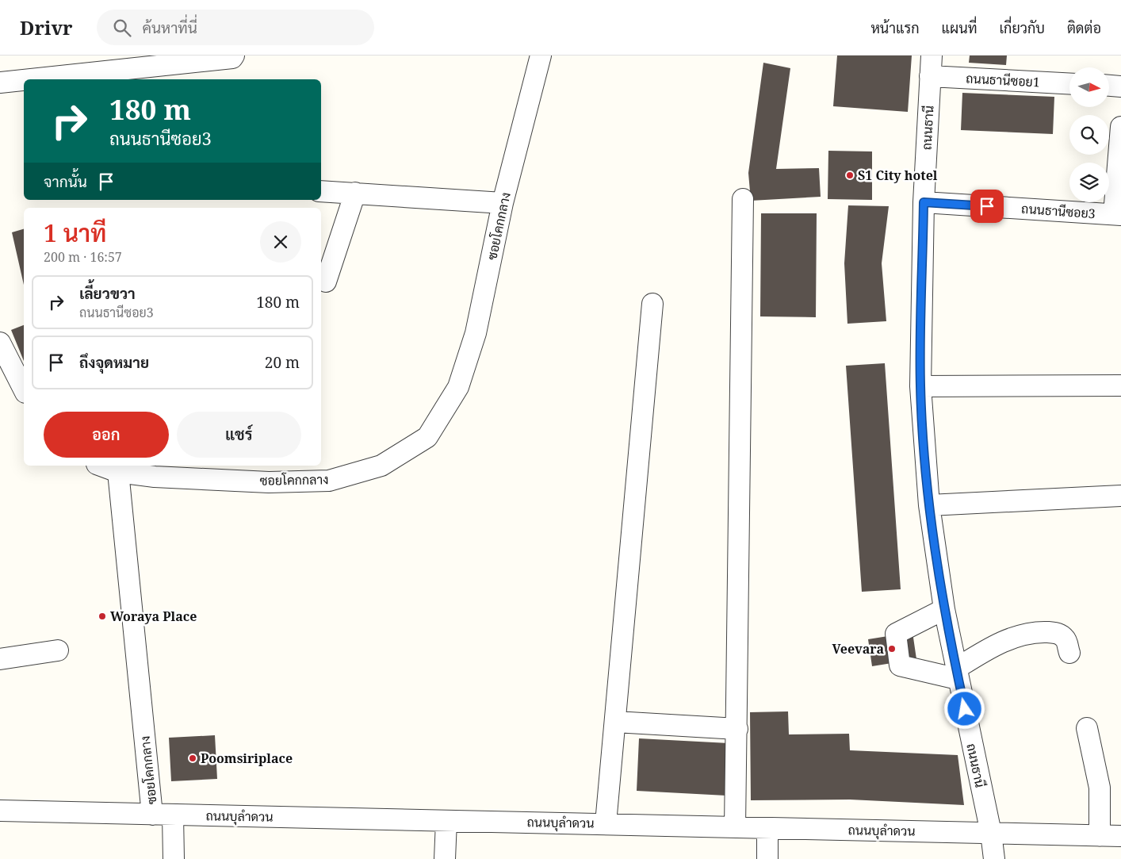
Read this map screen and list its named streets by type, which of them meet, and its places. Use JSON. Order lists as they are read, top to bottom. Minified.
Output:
{"streets":{"street":["ถนนธานีซอย1","ถนนธานี","ถนนธานีซอย3","ซอยโคกกลาง","ถนนบุลำดวน"]},"crossings":[["ถนนธานีซอย1","ถนนธานี"],["ถนนธานี","ถนนธานีซอย3"],["ถนนธานี","ถนนบุลำดวน"],["ซอยโคกกลาง","ถนนบุลำดวน"]],"places":["S1 City hotel","Woraya Place","Veevara","Poomsiriplace"],"north":"right","page":{"header":"Drivr","search":"ค้นหาที่นี่","nav":["หน้าแรก","แผนที่","เกี่ยวกับ","ติดต่อ"],"turn":["180 m","ถนนธานีซอย3"],"then":"จากนั้น","heading":["1 นาที","200 m · 16:57"],"list":[{"name":"เลี้ยวขวา","note":"ถนนธานีซอย3","value":"180 m"},{"name":"ถึงจุดหมาย","value":"20 m"}],"buttons":["ออก","แชร์"]}}
